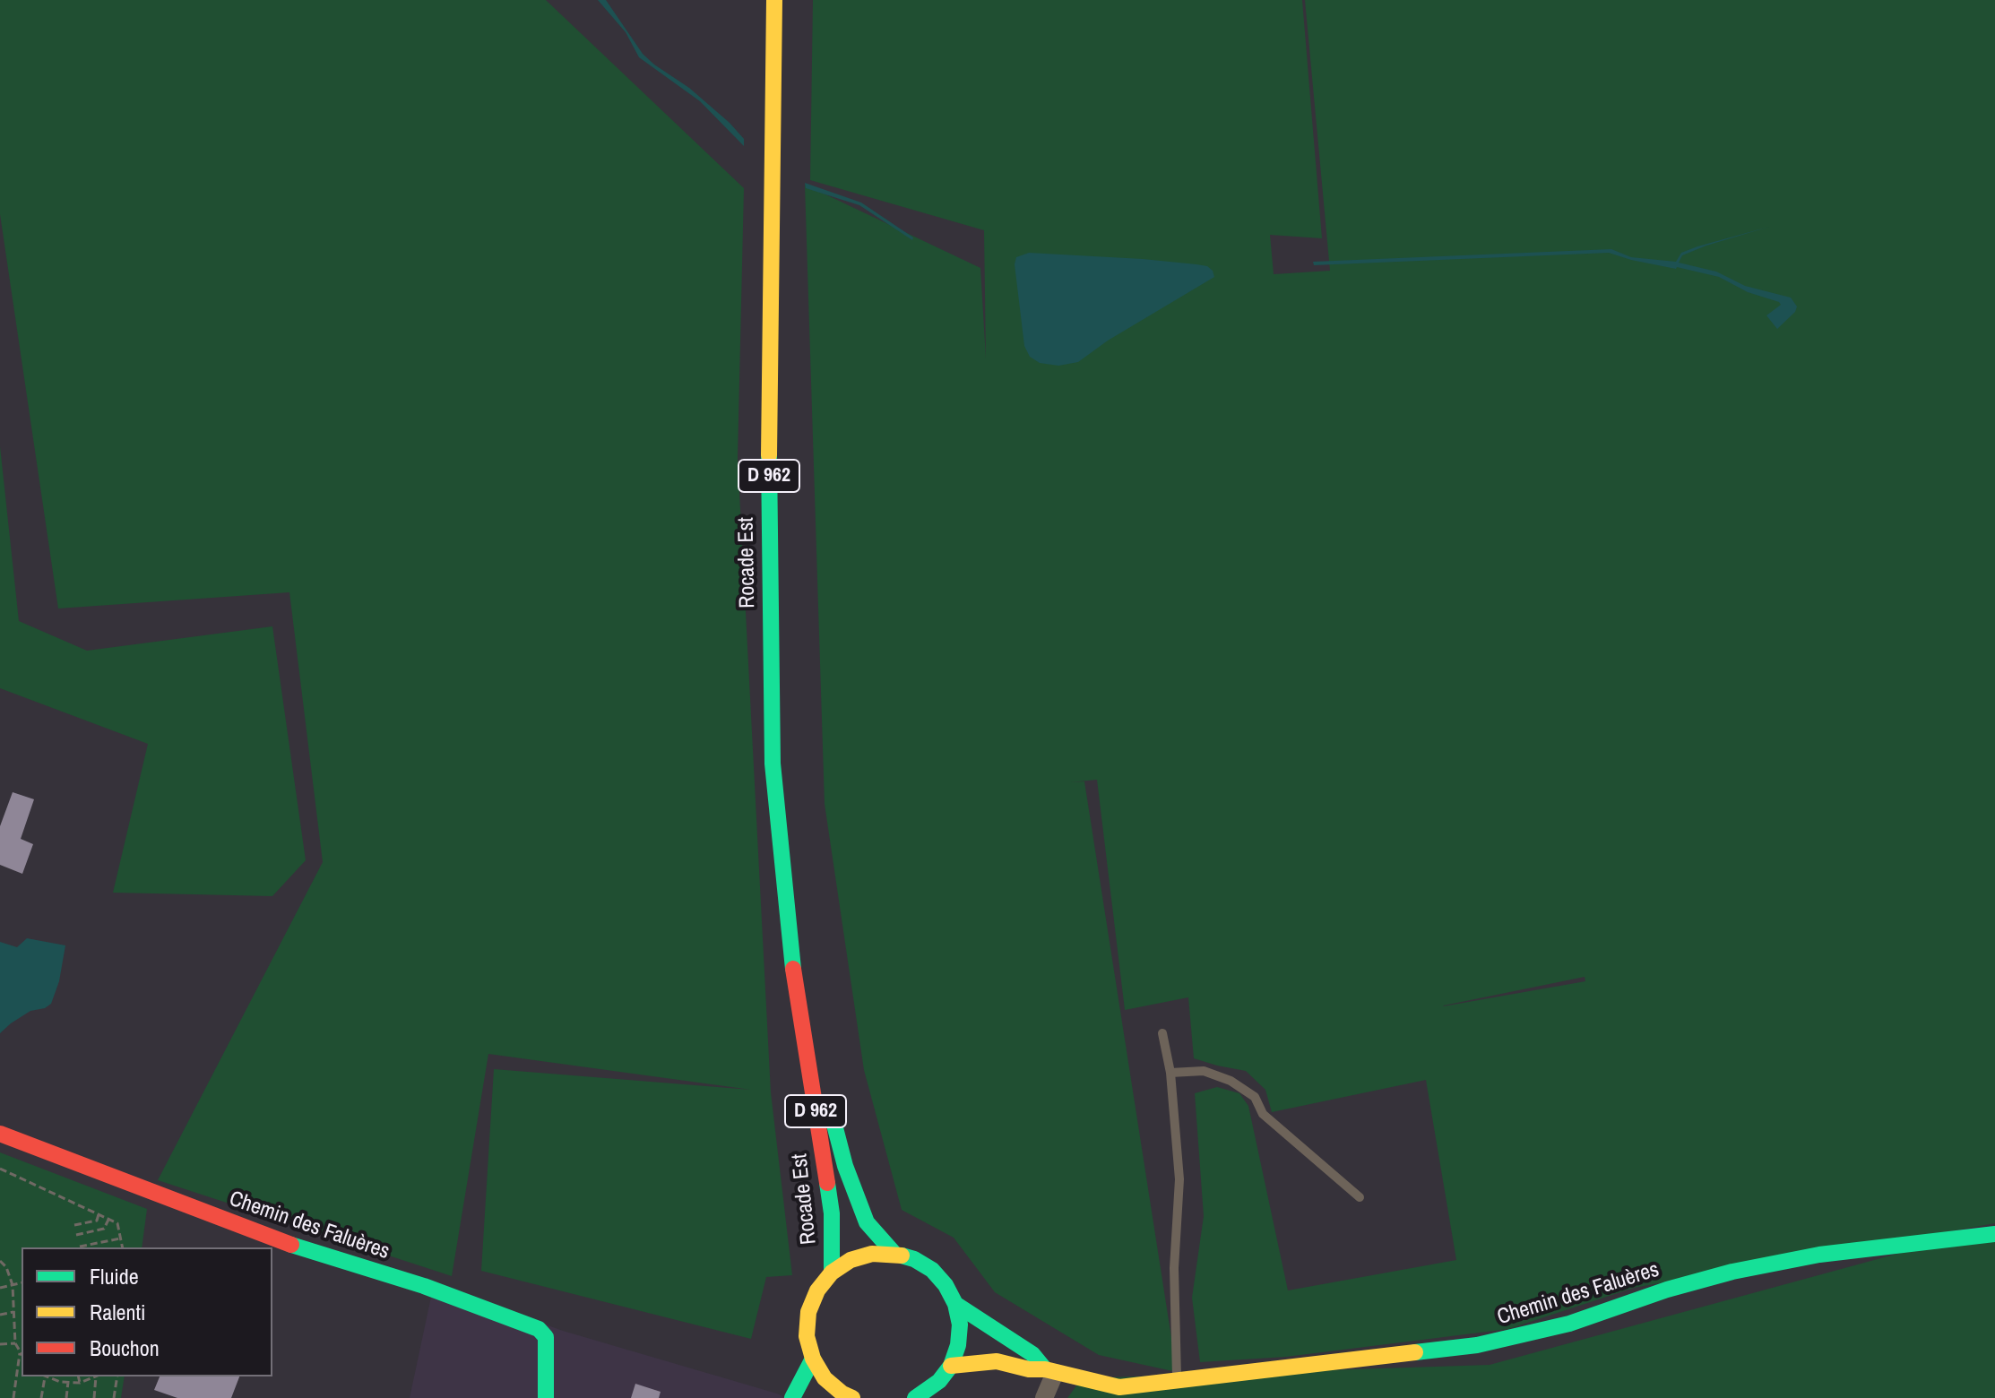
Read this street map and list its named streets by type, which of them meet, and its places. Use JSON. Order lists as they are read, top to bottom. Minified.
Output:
{"streets":{"main road":["D 962","Rocade Est","Chemin des Faluères"]},"legend":["Fluide","Ralenti","Bouchon"]}
